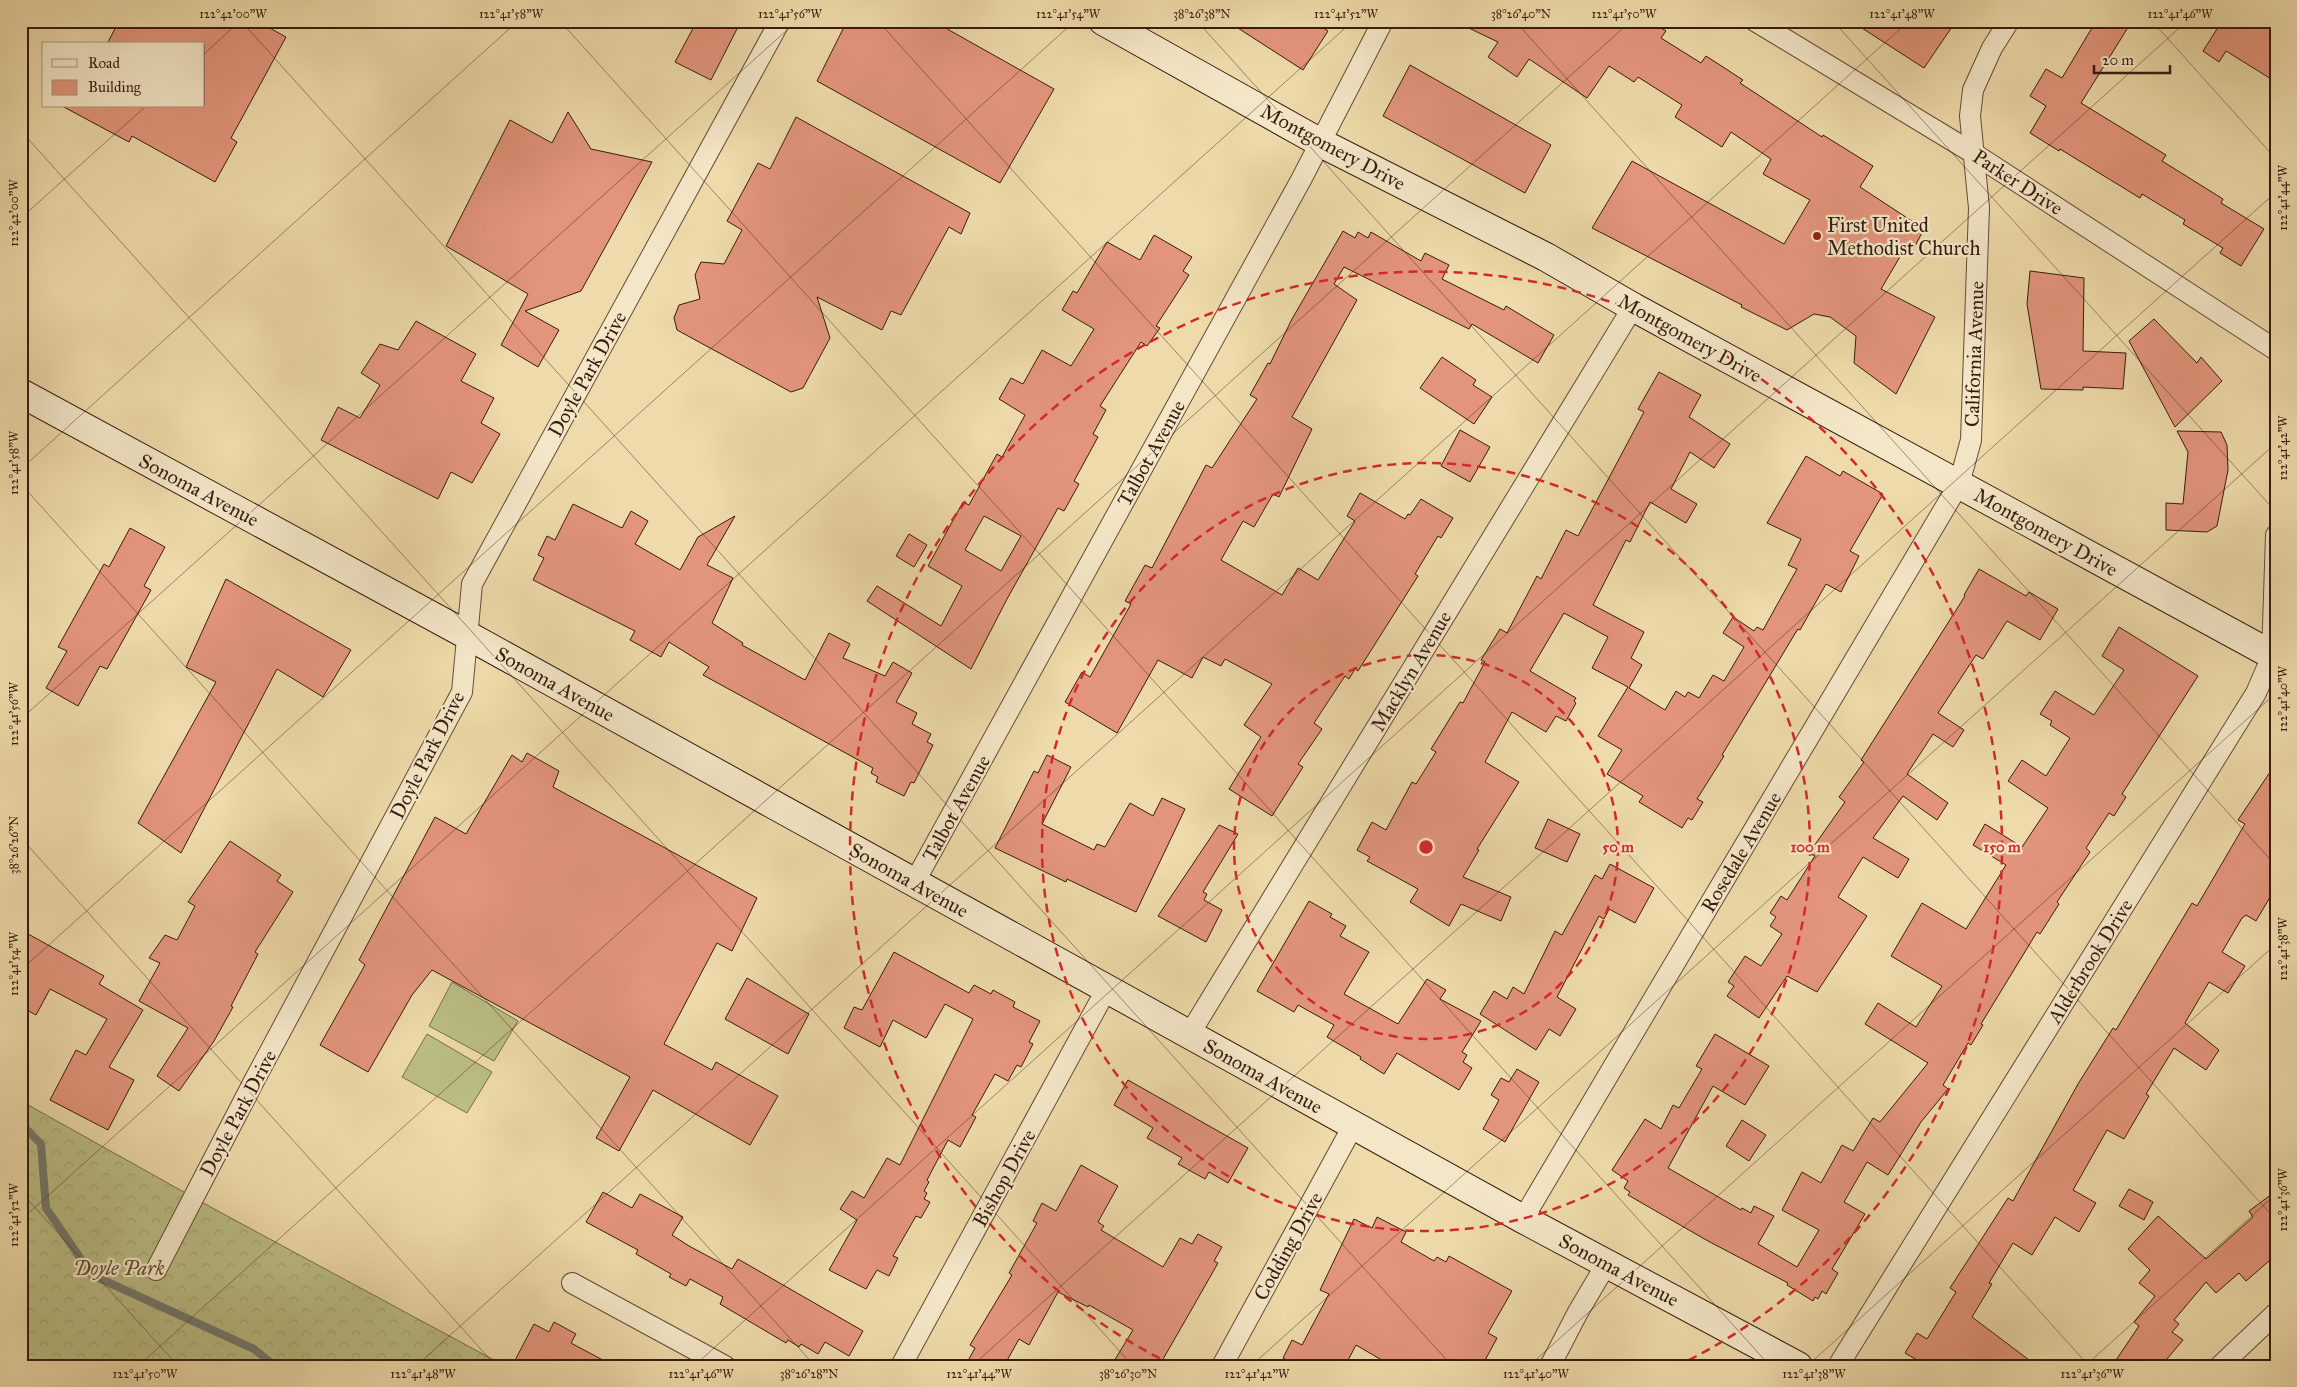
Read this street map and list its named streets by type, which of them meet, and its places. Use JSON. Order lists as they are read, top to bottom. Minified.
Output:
{"streets":{"street":["Montgomery Drive","Parker Drive","California Avenue","Doyle Park Drive","Talbot Avenue","Sonoma Avenue","Macklyn Avenue","Rosedale Avenue","Alderbrook Drive","Bishop Drive","Codding Drive"]},"crossings":[["Montgomery Drive","California Avenue"],["Montgomery Drive","Talbot Avenue"],["Montgomery Drive","Macklyn Avenue"],["Montgomery Drive","Rosedale Avenue"],["Montgomery Drive","Alderbrook Drive"],["Parker Drive","California Avenue"],["California Avenue","Rosedale Avenue"],["Doyle Park Drive","Sonoma Avenue"],["Talbot Avenue","Sonoma Avenue"],["Sonoma Avenue","Macklyn Avenue"],["Sonoma Avenue","Rosedale Avenue"],["Sonoma Avenue","Bishop Drive"],["Sonoma Avenue","Codding Drive"]],"parks":["Doyle Park"],"places":["First United Methodist Church"],"legend":["Road","Building"],"scale_bar":"20 m","coordinates":["122°42'00\"W","122°41'58\"W","122°41'56\"W","122°41'54\"W","38°26'38\"N","122°41'52\"W","38°26'40\"N","122°41'50\"W","122°41'48\"W","122°41'46\"W","122°41'44\"W","122°41'42\"W","122°41'40\"W","38°26'26\"N","122°41'38\"W","122°41'36\"W","38°26'28\"N","38°26'30\"N"],"rings":["50 m","100 m","150 m"]}
